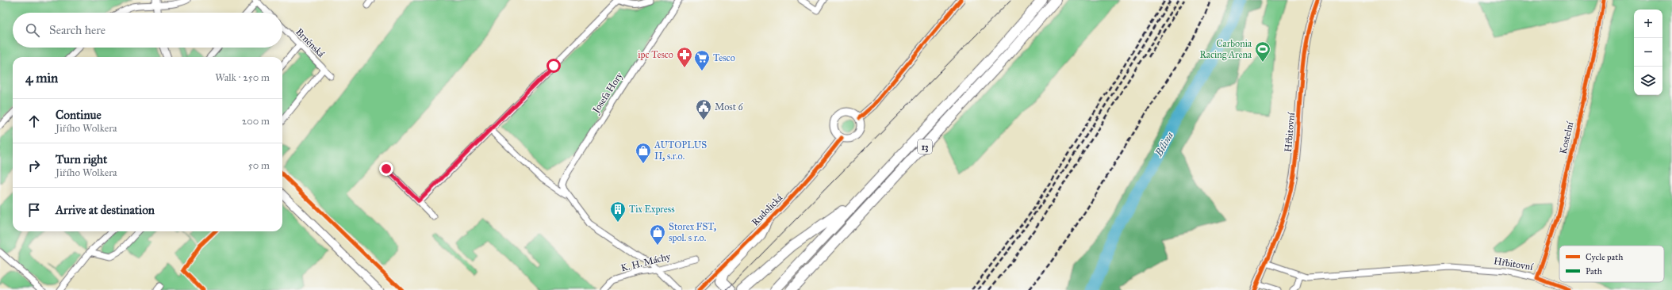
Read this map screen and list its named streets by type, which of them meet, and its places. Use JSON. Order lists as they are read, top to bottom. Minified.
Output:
{"streets":{"highway":["13"],"street":["Brněnská","Josefa Hory","Hřbitovní","Kostelní","Rudolická","K. H. Máchy"]},"crossings":[["Josefa Hory","K. H. Máchy"],["Hřbitovní","Kostelní"]],"water":["Bílina"],"places":{"sports":["Carbonia Racing Arena"],"pharmacy":["ipc Tesco"],"supermarket":["Tesco"],"public building":["Most 6"],"shop":["AUTOPLUS II, s.r.o.","Storex FST, spol. s r.o."],"building":["Tix Express"]},"legend":["Cycle path","Path"],"page":{"map_buttons":["+","−"],"search":"Search here","heading":["4 min","Walk · 250 m"],"list":[["Continue","Jiřího Wolkera","200 m"],["Turn right","Jiřího Wolkera","50 m"],"Arrive at destination"]}}
